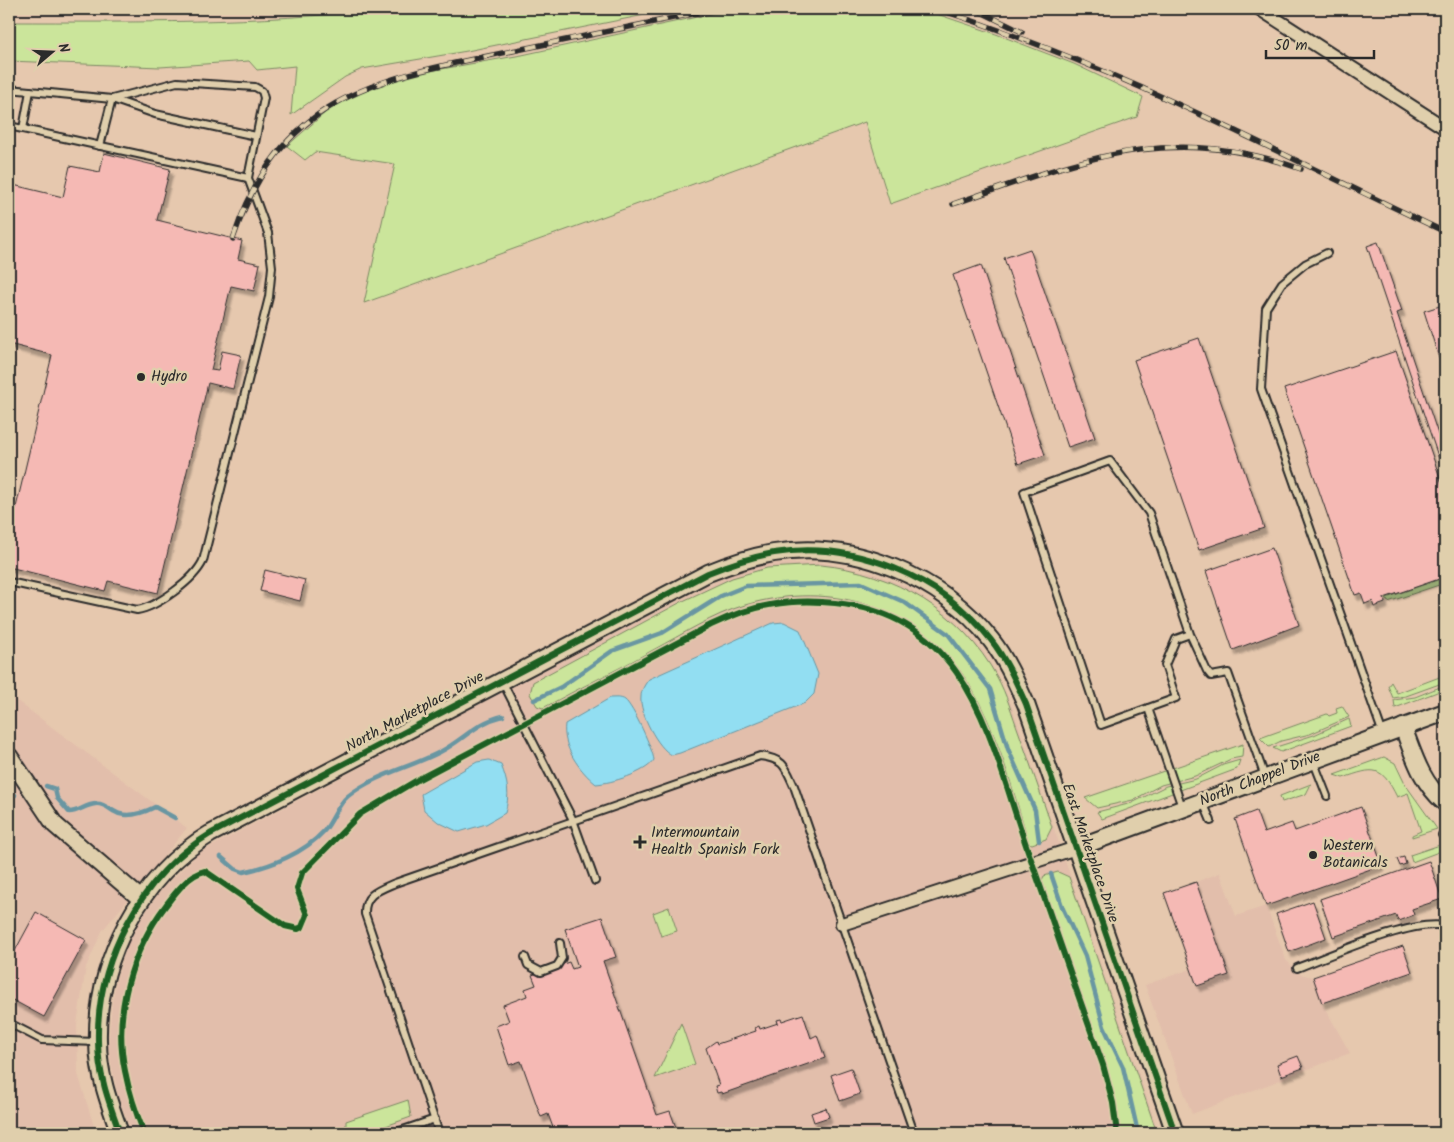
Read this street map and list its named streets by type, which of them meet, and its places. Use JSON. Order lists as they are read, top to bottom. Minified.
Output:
{"streets":{"street":["North Marketplace Drive","North Chappel Drive","East Marketplace Drive"]},"crossings":[["North Marketplace Drive","East Marketplace Drive"],["North Chappel Drive","East Marketplace Drive"]],"places":{"other":["Hydro","Western Botanicals"],"health":["Intermountain Health Spanish Fork"]},"scale_bar":"50 m","north":"right"}
